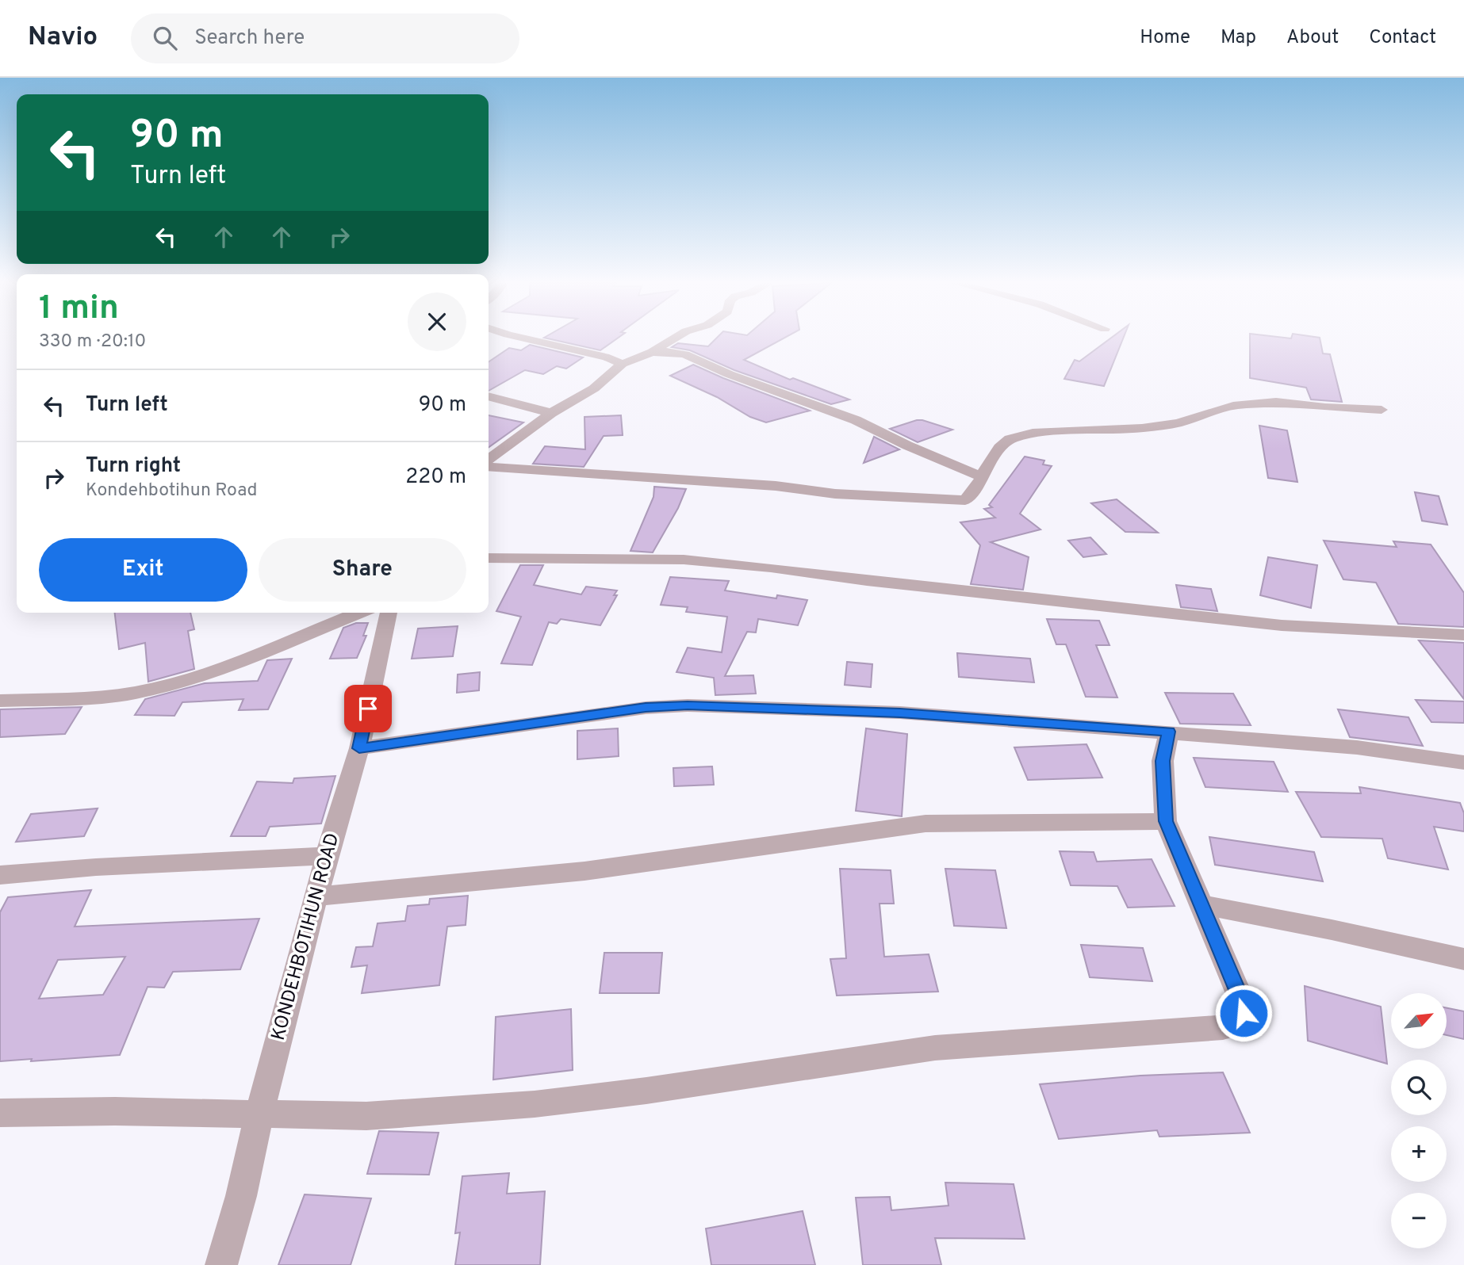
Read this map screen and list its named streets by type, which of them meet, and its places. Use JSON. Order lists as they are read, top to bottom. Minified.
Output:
{"streets":{"street":["KONDEHBOTIHUN ROAD"]},"north":"top right","page":{"header":"Navio","search":"Search here","nav":["Home","Map","About","Contact"],"turn":["90 m","Turn left"],"heading":["1 min","330 m · 20:10"],"list":[{"name":"Turn left","value":"90 m"},{"name":"Turn right","note":"Kondehbotihun Road","value":"220 m"}],"buttons":["Exit","Share"],"map_buttons":["+","−"]}}
